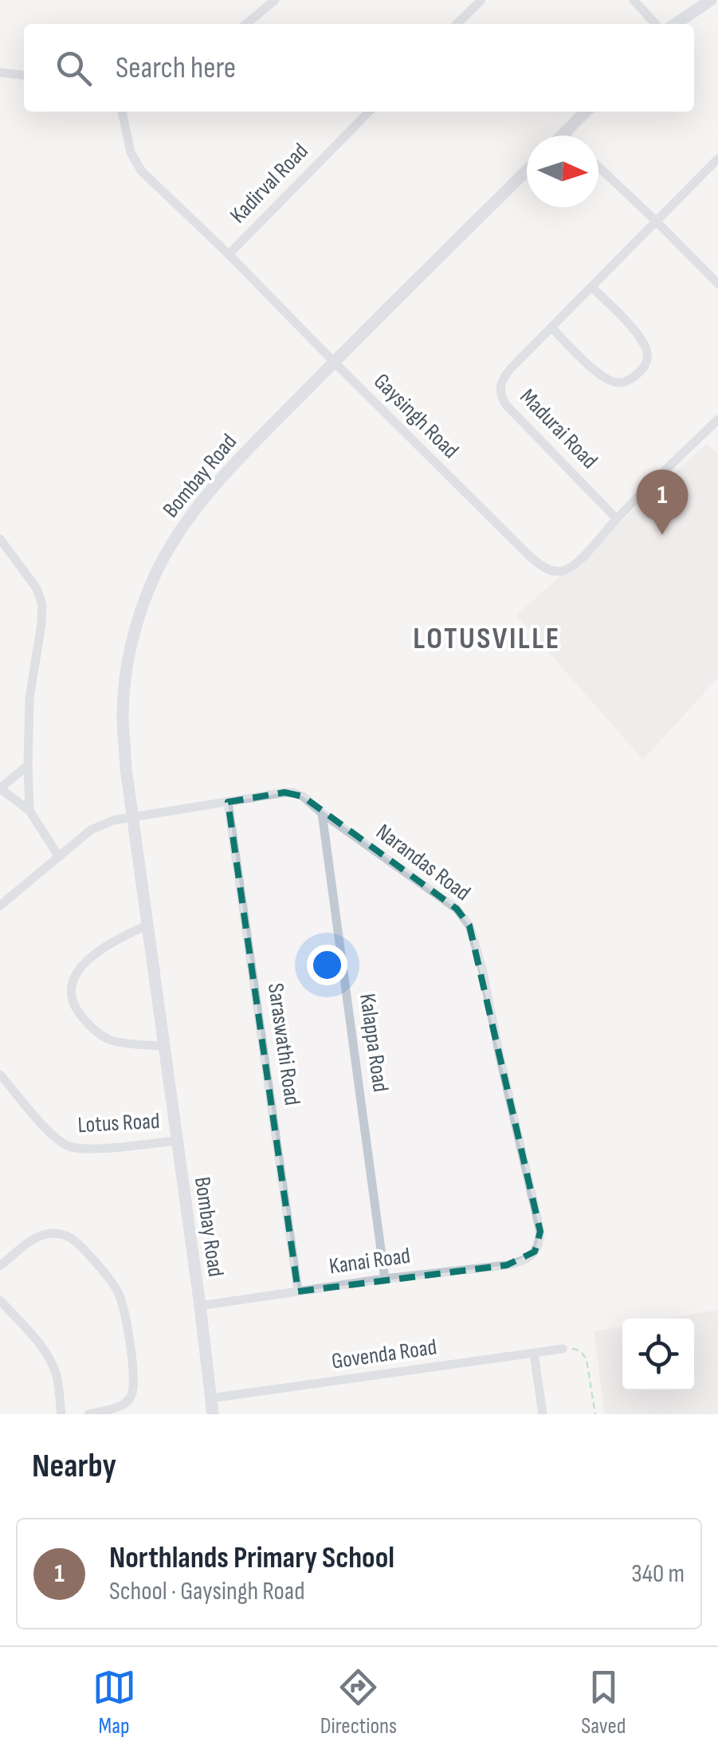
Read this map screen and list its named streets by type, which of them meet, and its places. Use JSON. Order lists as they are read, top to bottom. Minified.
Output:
{"streets":{"street":["Kadirval Road","Gaysingh Road","Madurai Road","Bombay Road","Narandas Road","Kalappa Road","Saraswathi Road","Lotus Road","Kanai Road","Govenda Road"]},"crossings":[["Kadirval Road","Gaysingh Road"],["Gaysingh Road","Madurai Road"],["Gaysingh Road","Bombay Road"],["Bombay Road","Narandas Road"],["Bombay Road","Lotus Road"],["Bombay Road","Kanai Road"],["Bombay Road","Govenda Road"],["Narandas Road","Kalappa Road"],["Narandas Road","Saraswathi Road"],["Narandas Road","Kanai Road"],["Kalappa Road","Kanai Road"],["Saraswathi Road","Kanai Road"]],"districts":["LOTUSVILLE"],"north":"right","page":{"search":"Search here","pins":"1","heading":"Nearby","list":[{"mark":"1","name":"Northlands Primary School","note":"School · Gaysingh Road","value":"340 m"}],"nav":["Map","Directions","Saved"]}}
